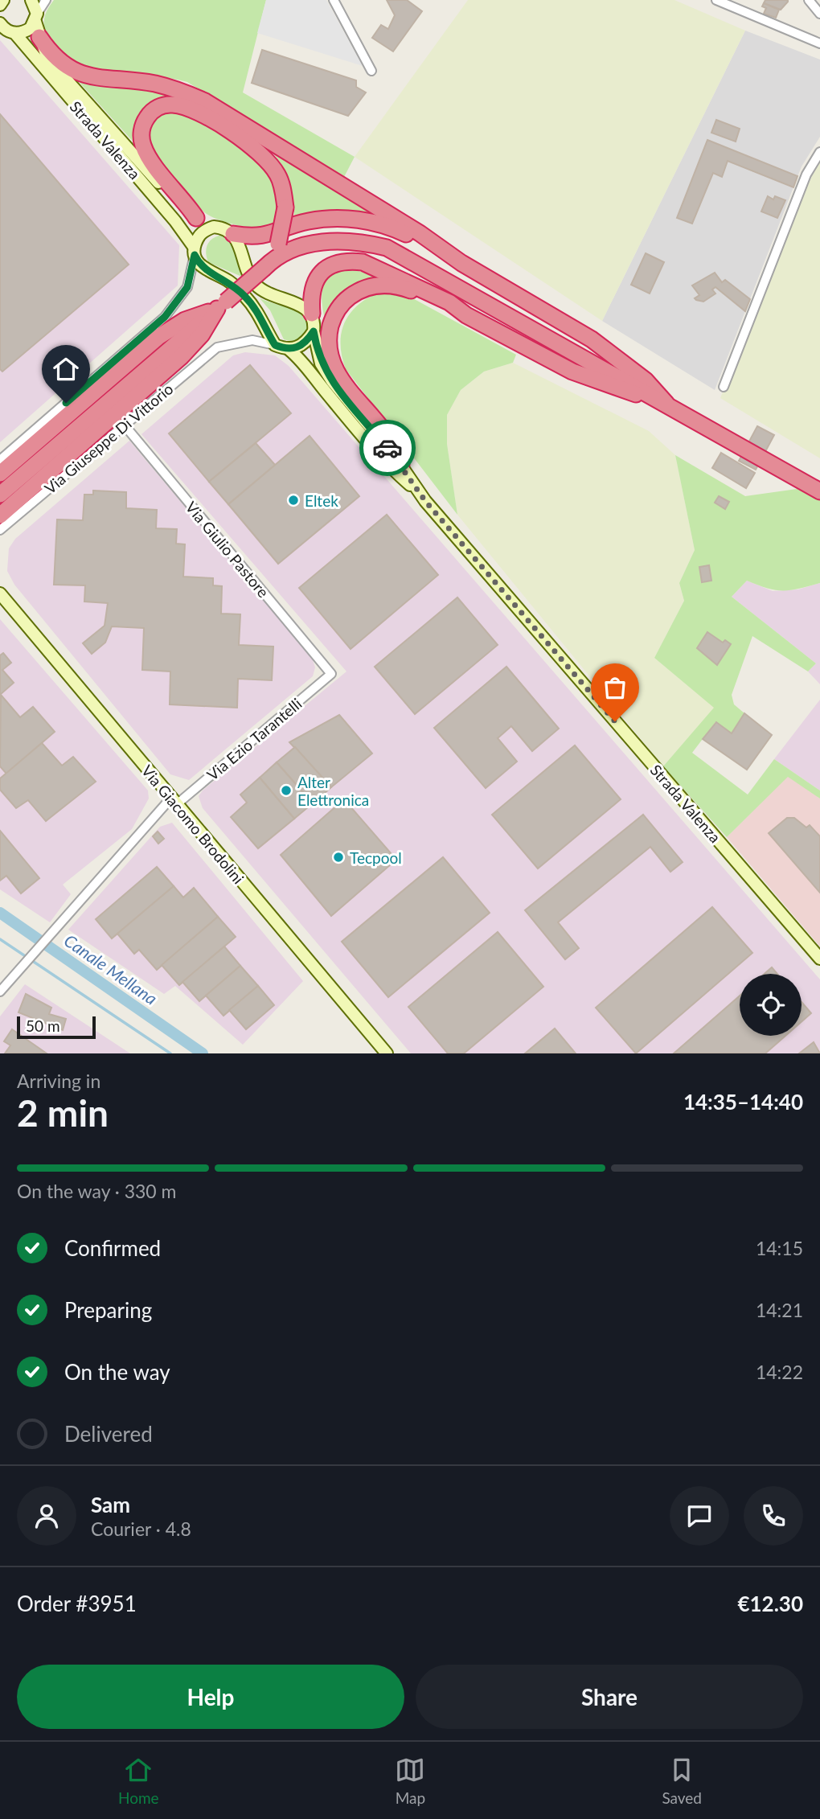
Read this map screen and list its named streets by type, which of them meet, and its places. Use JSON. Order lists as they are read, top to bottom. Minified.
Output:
{"streets":{"main road":["Strada Valenza","Via Giacomo Brodolini"],"street":["Via Giuseppe Di Vittorio","Via Giulio Pastore","Via Ezio Tarantelli"]},"crossings":[["Strada Valenza","Via Giuseppe Di Vittorio"],["Via Giuseppe Di Vittorio","Via Giulio Pastore"],["Via Giulio Pastore","Via Ezio Tarantelli"],["Via Ezio Tarantelli","Via Giacomo Brodolini"]],"water":["Canale Mellana"],"places":["Eltek","Alter Elettronica","Tecpool"],"scale_bar":"50 m","page":{"scale":"50 m","heading":["2 min","Arriving in","14:35–14:40"],"panel":["Sam","Courier · 4.8","Order #3951","€12.30"],"bar":"On the way · 330 m","list":[["Confirmed","14:15"],["Preparing","14:21"],["On the way","14:22"],"Delivered"],"buttons":["Help","Share"],"tabs":["Home","Map","Saved"]}}
